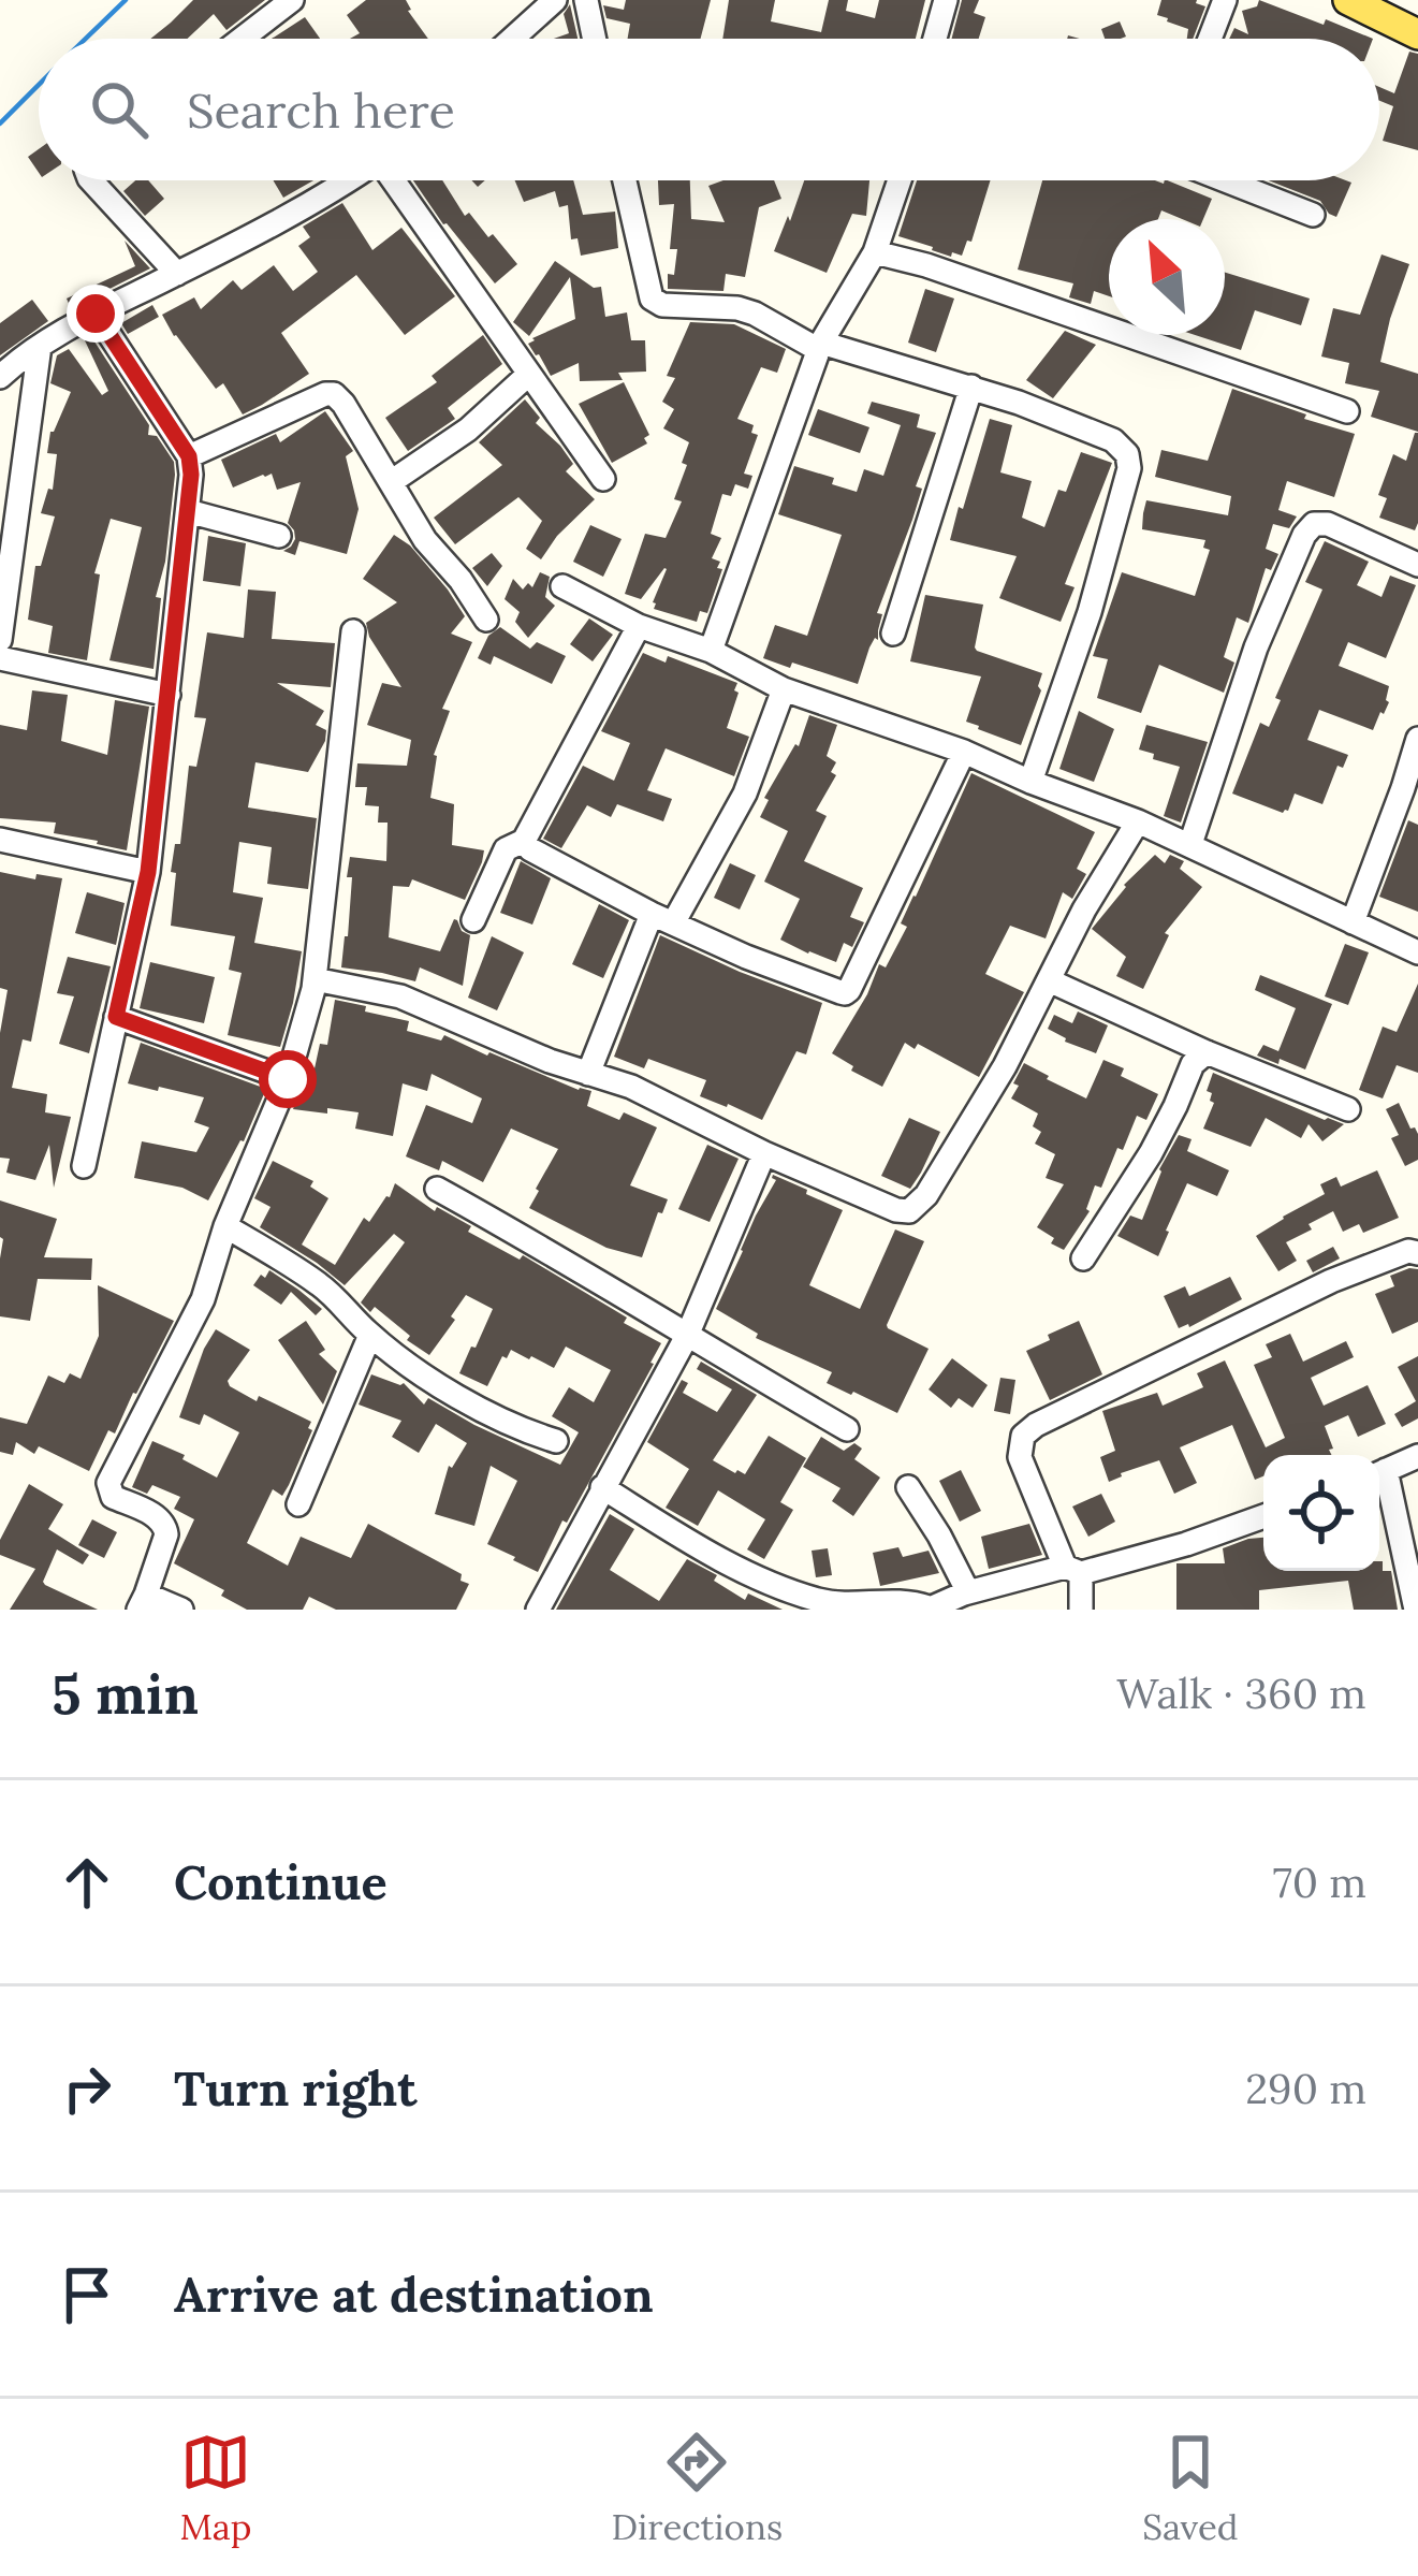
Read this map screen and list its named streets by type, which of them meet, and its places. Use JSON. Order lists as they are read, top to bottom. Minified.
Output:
{"north":"top left","page":{"search":"Search here","heading":["5 min","Walk · 360 m"],"list":[["Continue","70 m"],["Turn right","290 m"],"Arrive at destination"],"nav":["Map","Directions","Saved"]}}
